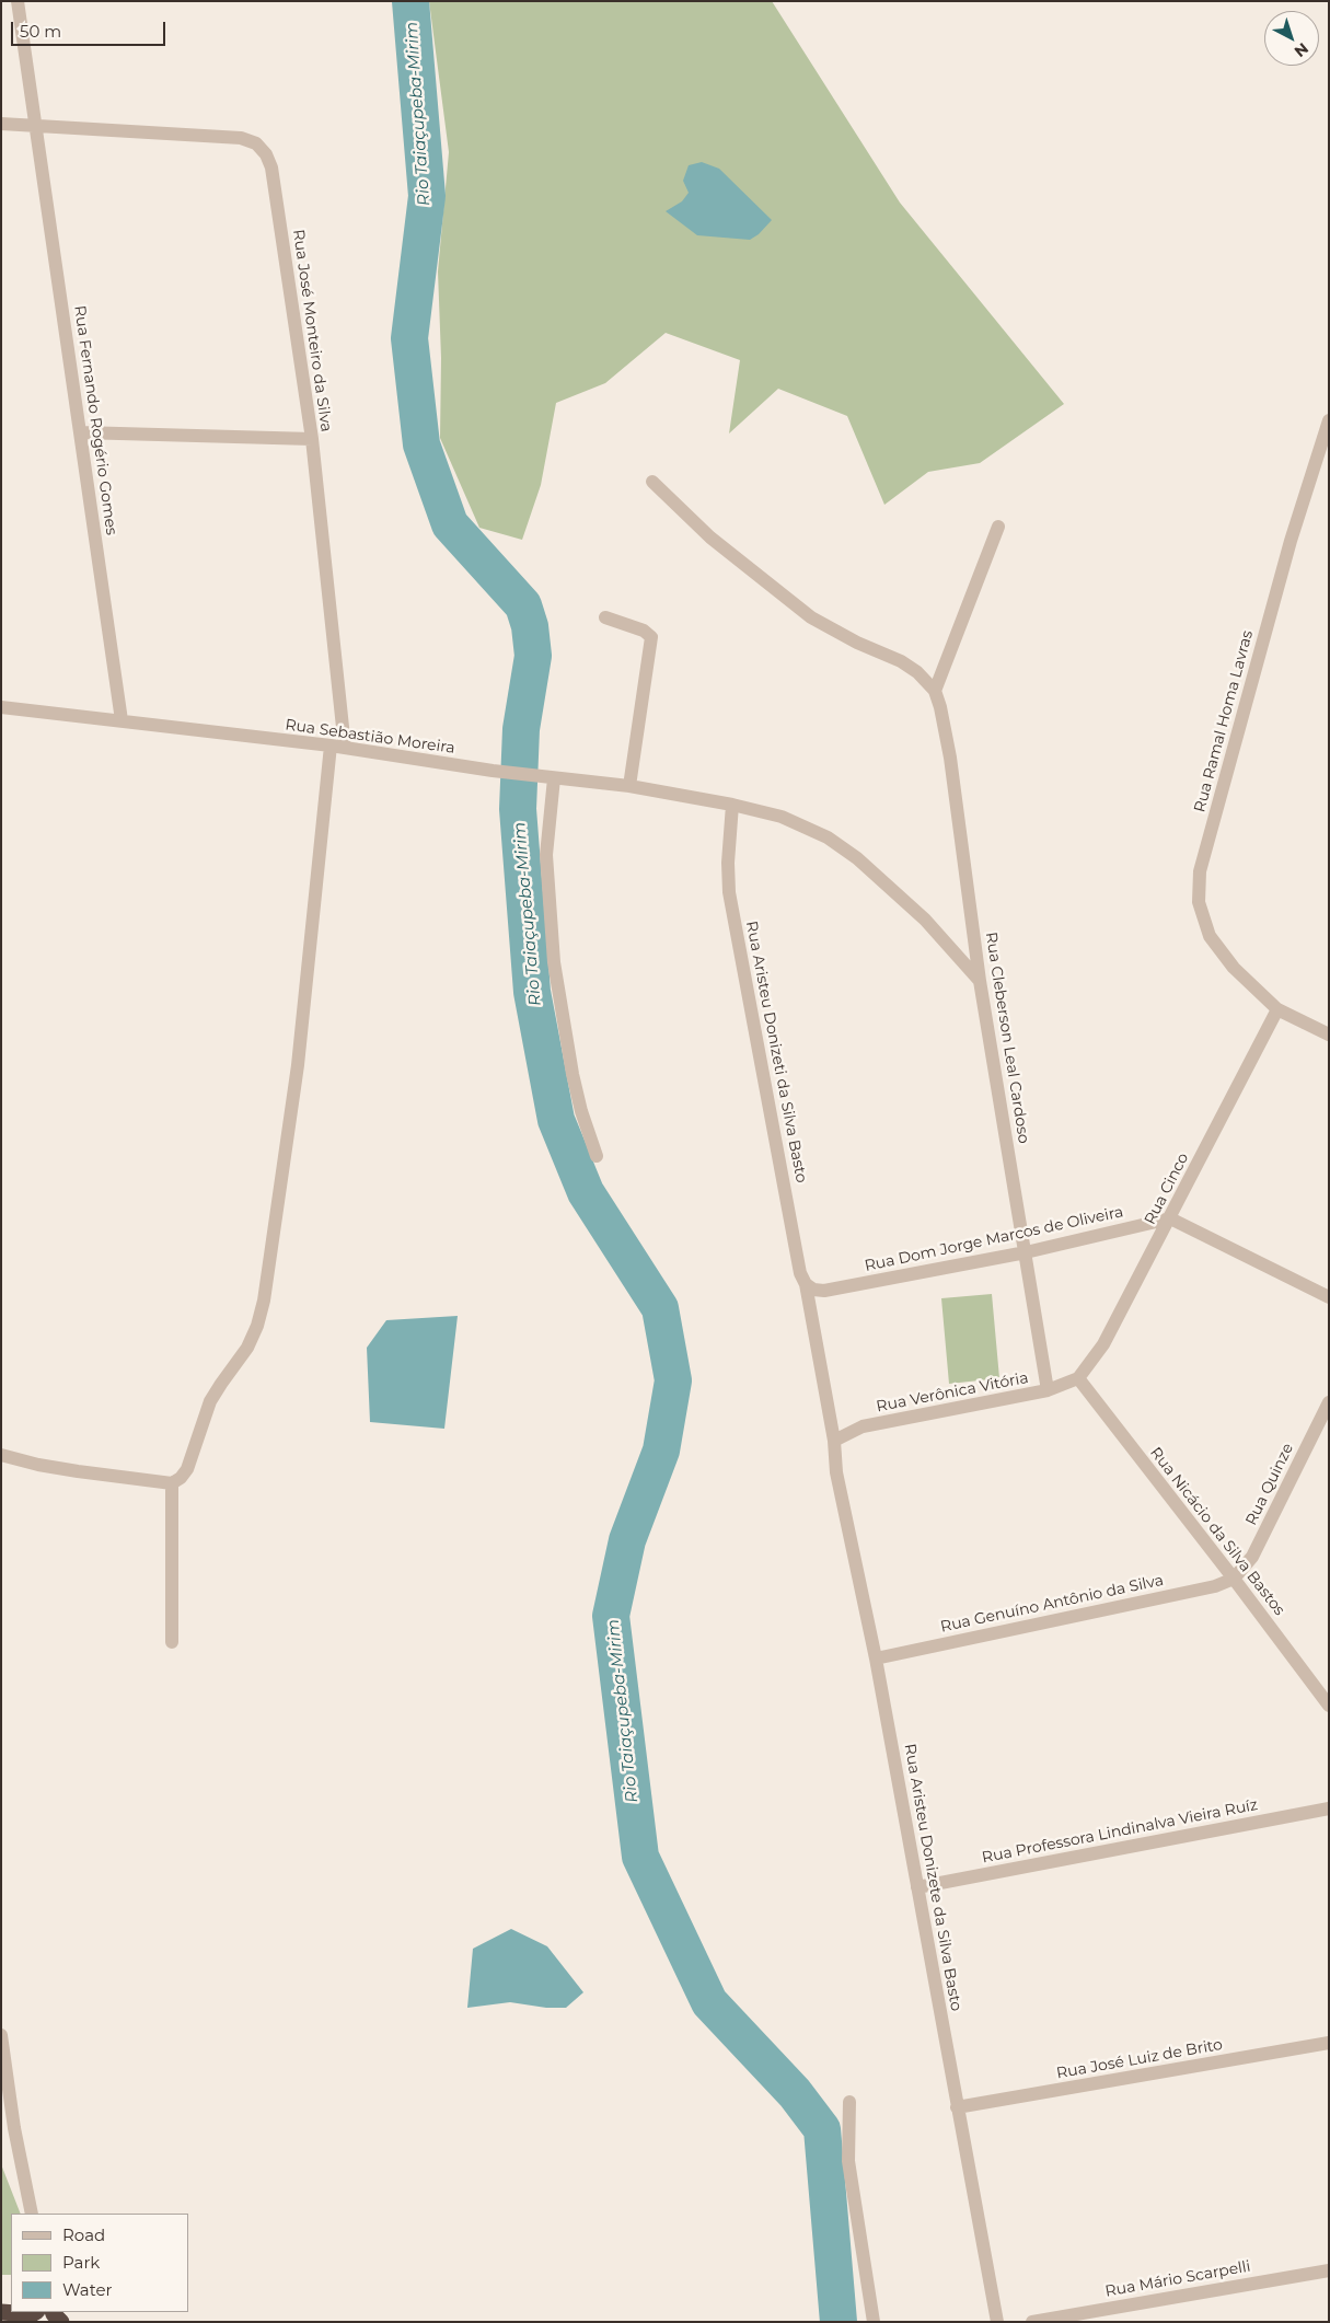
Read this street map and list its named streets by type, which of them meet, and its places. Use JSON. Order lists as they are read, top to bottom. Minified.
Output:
{"streets":{"street":["Rua José Monteiro da Silva","Rua Fernando Rogério Gomes","Rua Ramal Homa Lavras","Rua Sebastião Moreira","Rua Cleberson Leal Cardoso","Rua Aristeu Donizeti da Silva Basto","Rua Cinco","Rua Dom Jorge Marcos de Oliveira","Rua Verônica Vitória","Rua Quinze","Rua Nicácio da Silva Bastos","Rua Genuíno Antônio da Silva","Rua Professora Lindinalva Vieira Ruíz","Rua Aristeu Donizete da Silva Basto","Rua José Luiz de Brito","Rua Mário Scarpelli"]},"crossings":[["Rua José Monteiro da Silva","Rua Fernando Rogério Gomes"],["Rua José Monteiro da Silva","Rua Sebastião Moreira"],["Rua Fernando Rogério Gomes","Rua Sebastião Moreira"],["Rua Ramal Homa Lavras","Rua Cinco"],["Rua Sebastião Moreira","Rua Cleberson Leal Cardoso"],["Rua Sebastião Moreira","Rua Aristeu Donizeti da Silva Basto"],["Rua Cleberson Leal Cardoso","Rua Dom Jorge Marcos de Oliveira"],["Rua Cleberson Leal Cardoso","Rua Verônica Vitória"],["Rua Aristeu Donizeti da Silva Basto","Rua Dom Jorge Marcos de Oliveira"],["Rua Aristeu Donizeti da Silva Basto","Rua Verônica Vitória"],["Rua Aristeu Donizeti da Silva Basto","Rua Aristeu Donizete da Silva Basto"],["Rua Cinco","Rua Dom Jorge Marcos de Oliveira"],["Rua Cinco","Rua Verônica Vitória"],["Rua Cinco","Rua Nicácio da Silva Bastos"],["Rua Verônica Vitória","Rua Nicácio da Silva Bastos"],["Rua Verônica Vitória","Rua Aristeu Donizete da Silva Basto"],["Rua Quinze","Rua Nicácio da Silva Bastos"],["Rua Quinze","Rua Genuíno Antônio da Silva"],["Rua Nicácio da Silva Bastos","Rua Genuíno Antônio da Silva"],["Rua Genuíno Antônio da Silva","Rua Aristeu Donizete da Silva Basto"],["Rua Professora Lindinalva Vieira Ruíz","Rua Aristeu Donizete da Silva Basto"],["Rua Aristeu Donizete da Silva Basto","Rua José Luiz de Brito"]],"water":["Rio Taiaçupeba-Mirim"],"legend":["Road","Park","Water"],"scale_bar":"50 m","north":"bottom right"}
